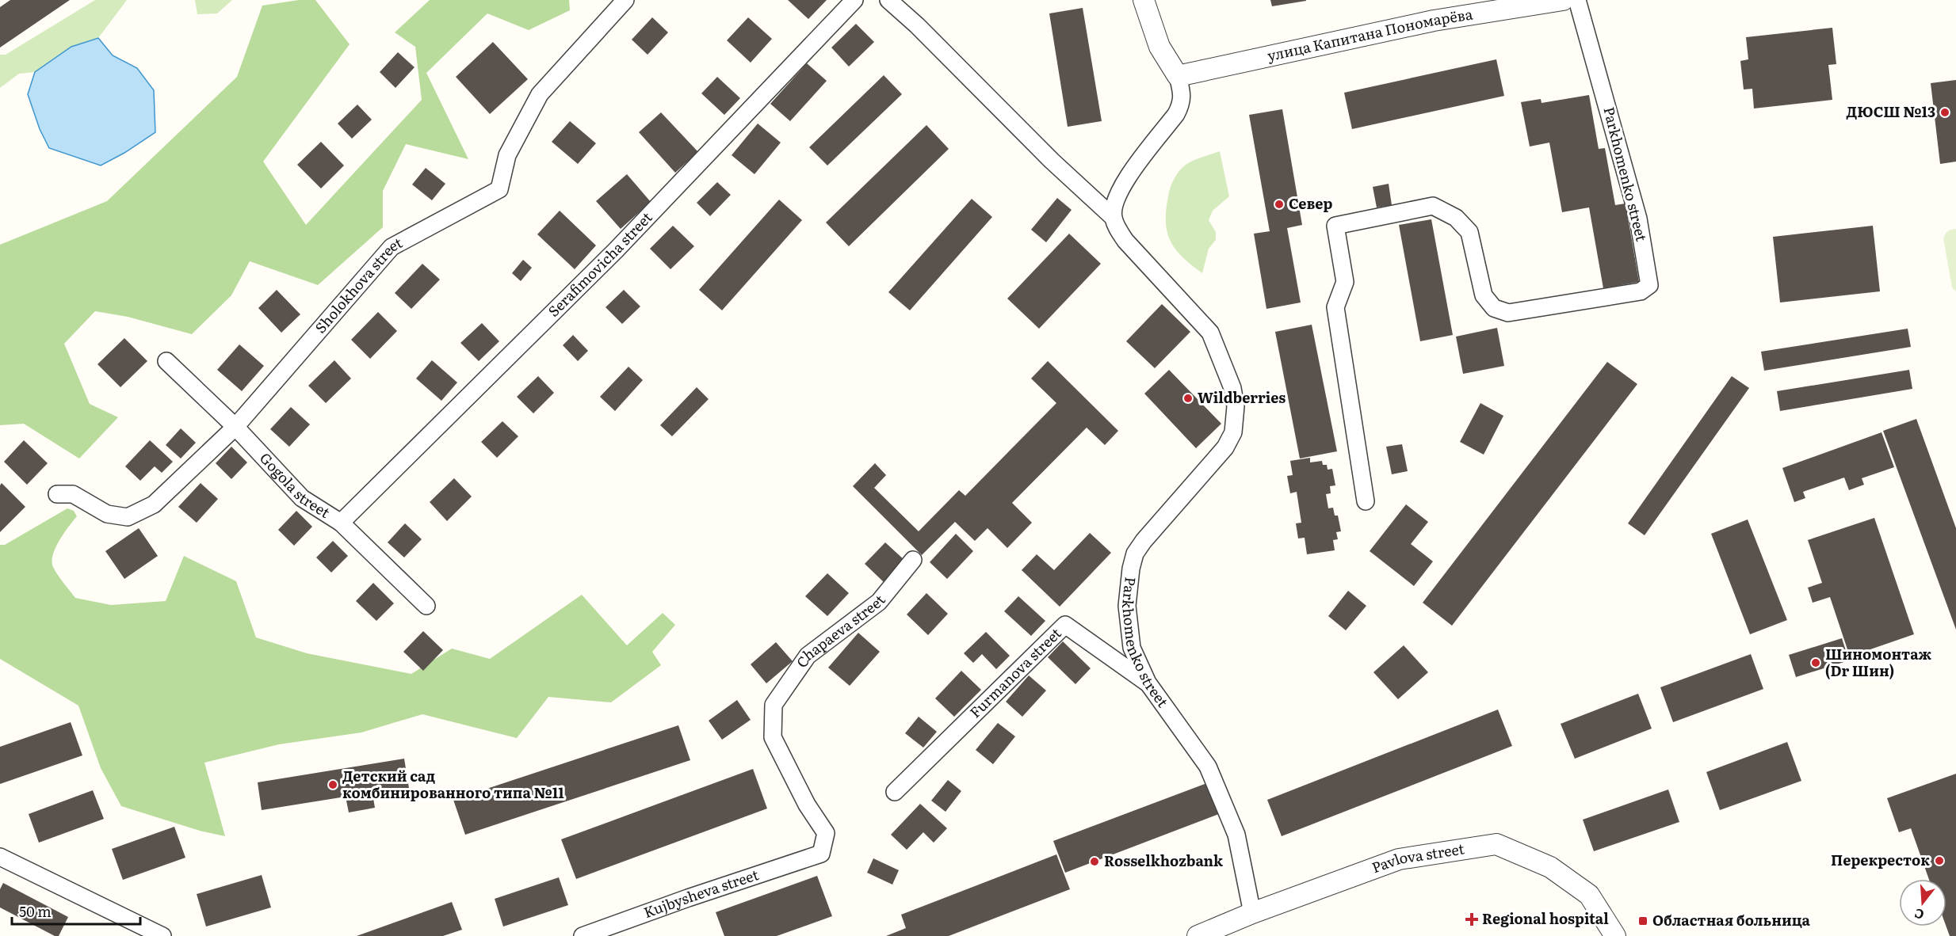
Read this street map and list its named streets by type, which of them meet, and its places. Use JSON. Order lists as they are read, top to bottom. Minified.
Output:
{"streets":{"street":["улица Капитана Пономарёва","Parkhomenko street","Serafimovicha street","Sholokhova street","Gogola street","Chapaeva street","Furmanova street","Pavlova street","Kujbysheva street"]},"crossings":[["Parkhomenko street","Furmanova street"],["Parkhomenko street","Pavlova street"],["Serafimovicha street","Gogola street"],["Sholokhova street","Gogola street"],["Chapaeva street","Kujbysheva street"]],"places":{"other":["ДЮСШ №13","Север","Wildberries","Шиномонтаж (Dr Шин)","Детский сад комбинированного типа №11","Перекресток","Rosselkhozbank"],"health":["Regional hospital"],"transit":["Областная больница"]},"scale_bar":"50 m","north":"bottom"}
